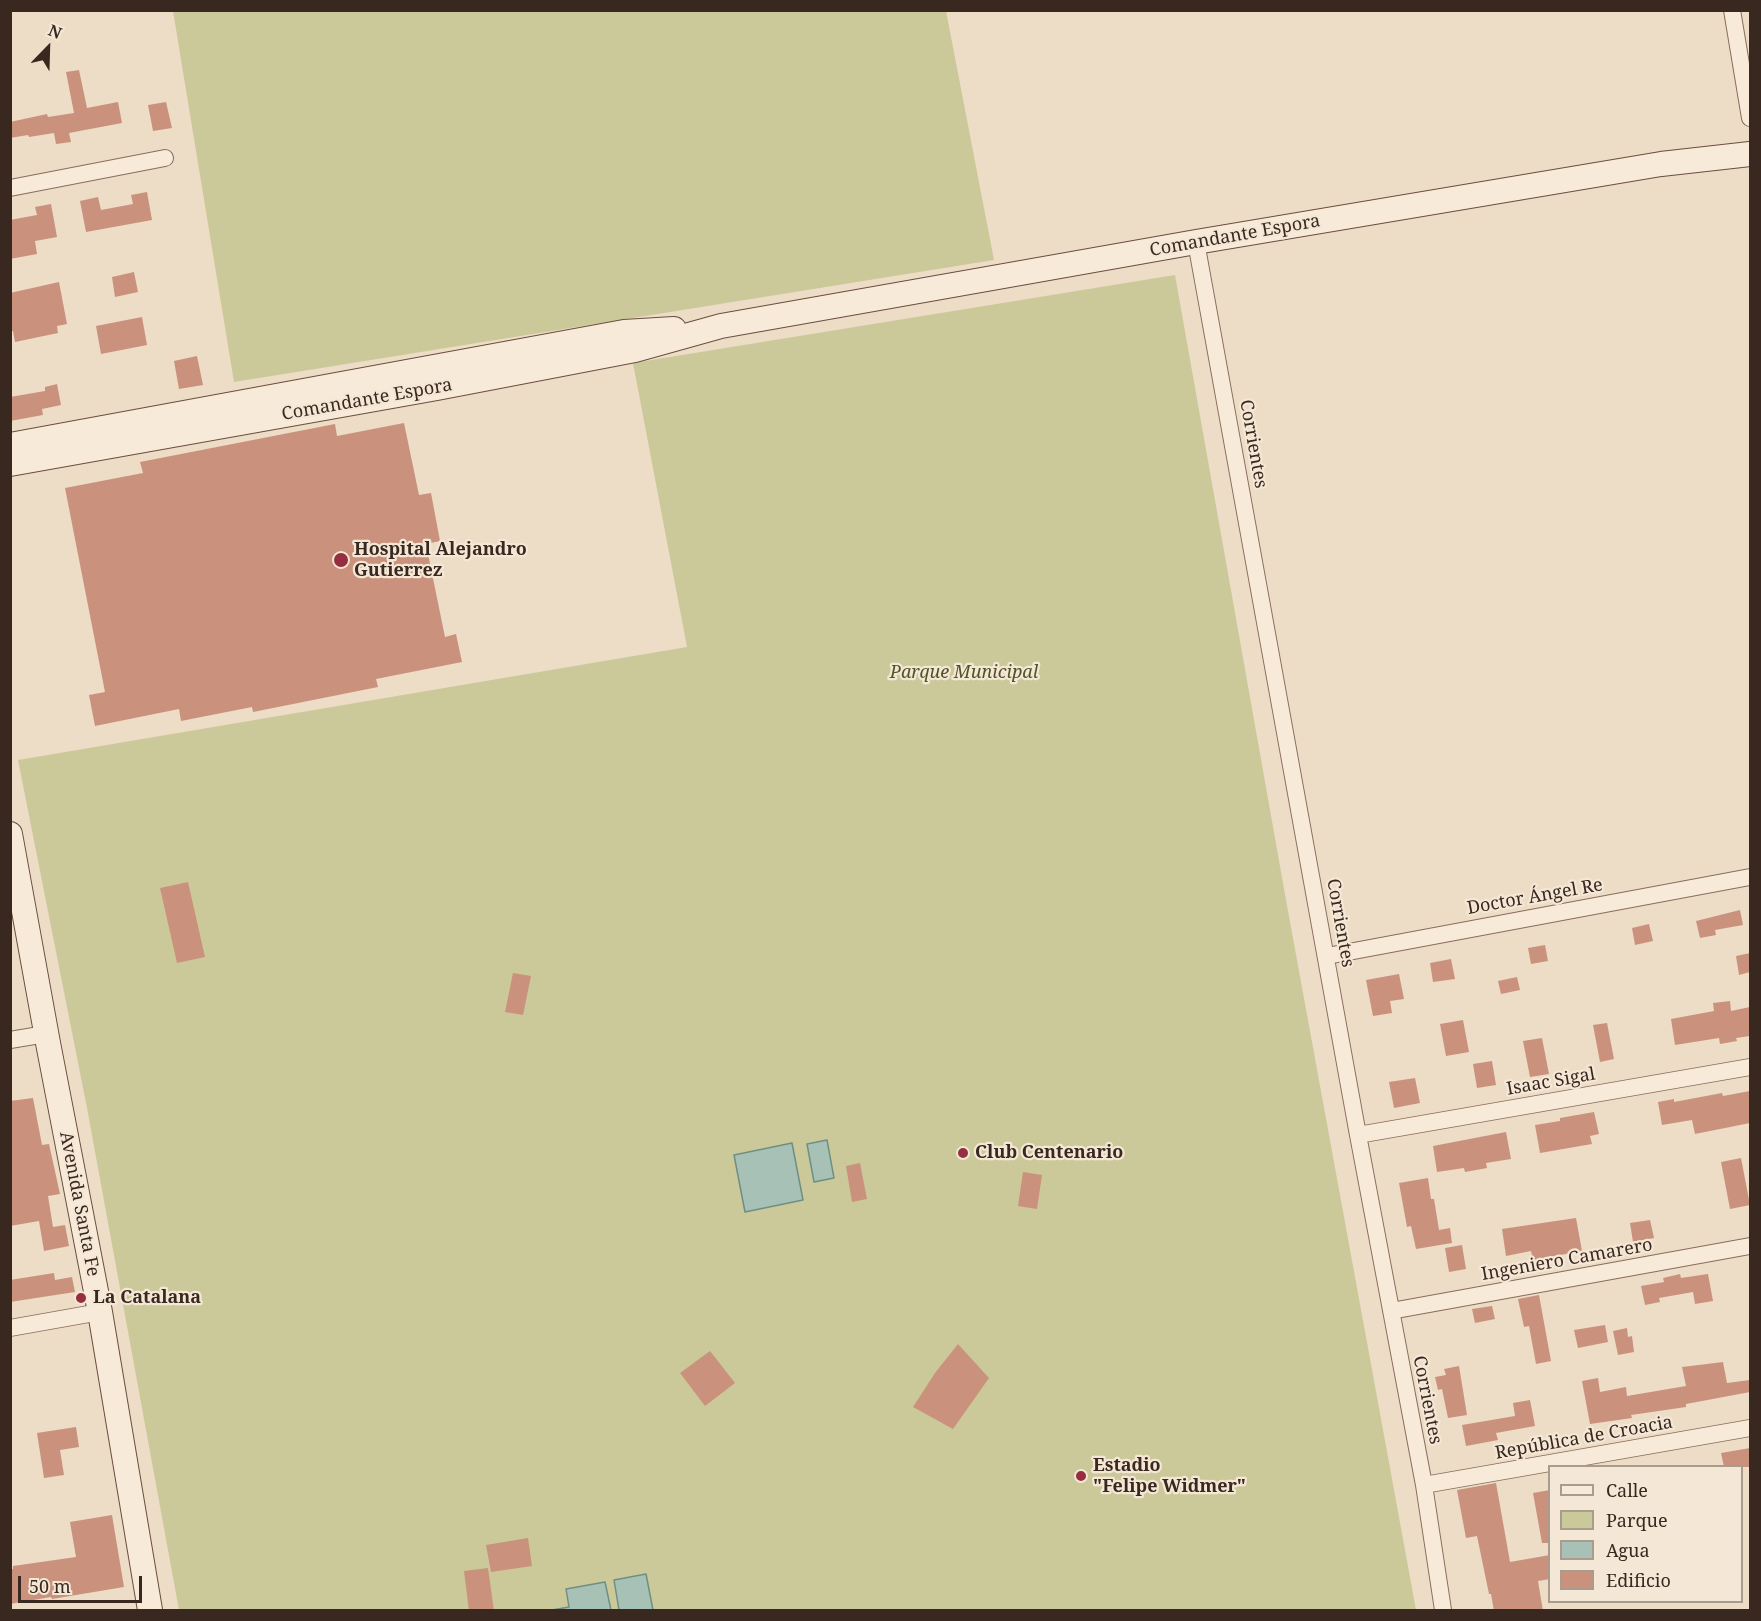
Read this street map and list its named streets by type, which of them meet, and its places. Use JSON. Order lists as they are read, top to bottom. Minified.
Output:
{"streets":{"street":["Comandante Espora","Corrientes","Doctor Ángel Re","Isaac Sigal","Avenida Santa Fe","Ingeniero Camarero","República de Croacia"]},"crossings":[["Comandante Espora","Corrientes"],["Corrientes","Doctor Ángel Re"],["Corrientes","Isaac Sigal"],["Corrientes","Ingeniero Camarero"],["Corrientes","República de Croacia"]],"parks":["Parque Municipal"],"places":["Hospital Alejandro Gutierrez","Club Centenario","La Catalana","Estadio \"Felipe Widmer\""],"legend":["Calle","Parque","Agua","Edificio"],"scale_bar":"50 m","north":"top right"}
